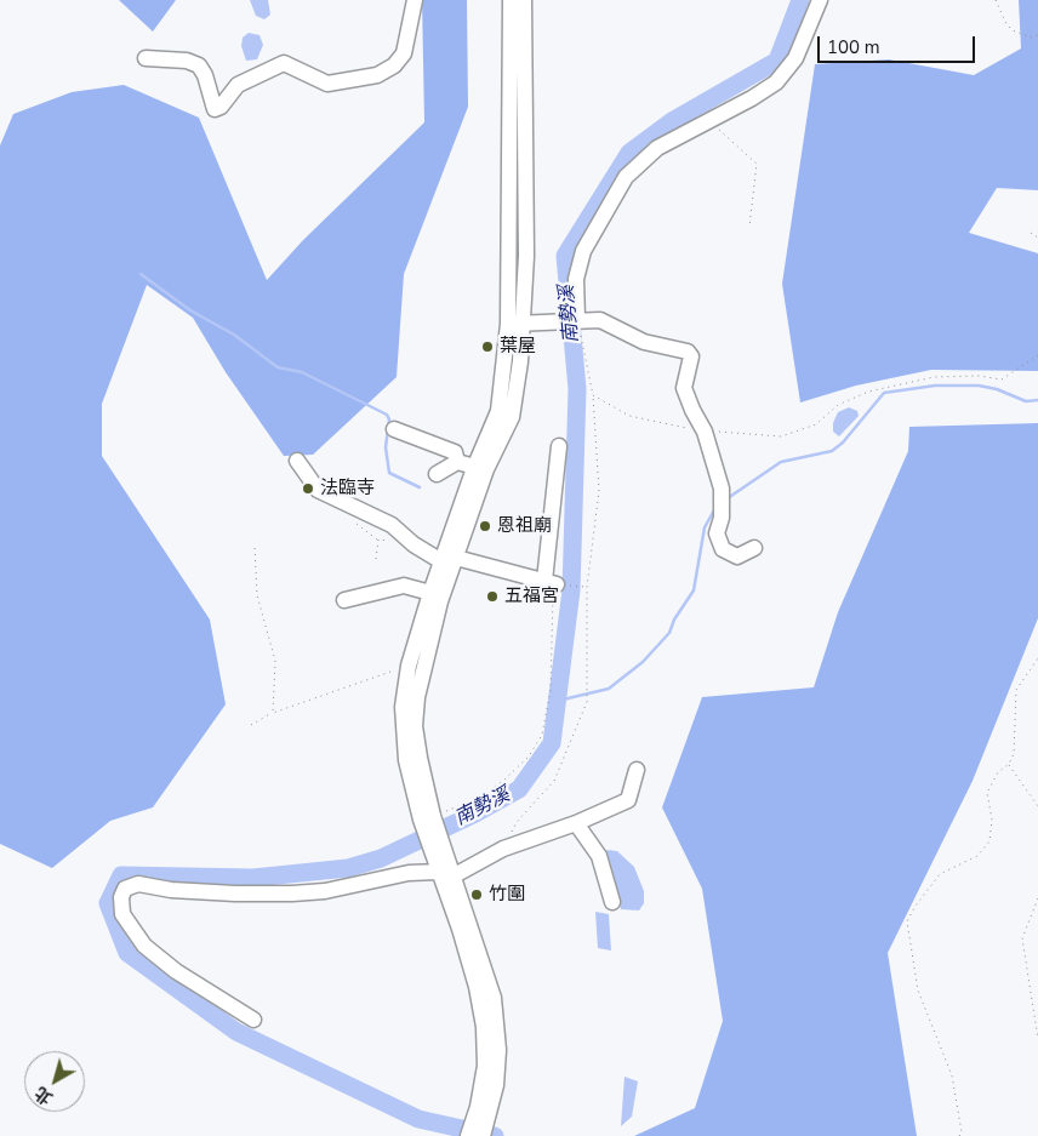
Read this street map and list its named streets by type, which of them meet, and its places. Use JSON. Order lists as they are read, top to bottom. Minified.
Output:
{"water":["南勢溪"],"places":["葉屋","法臨寺","恩祖廟","五福宮","竹圍"],"scale_bar":"100 m","north":"bottom left"}
